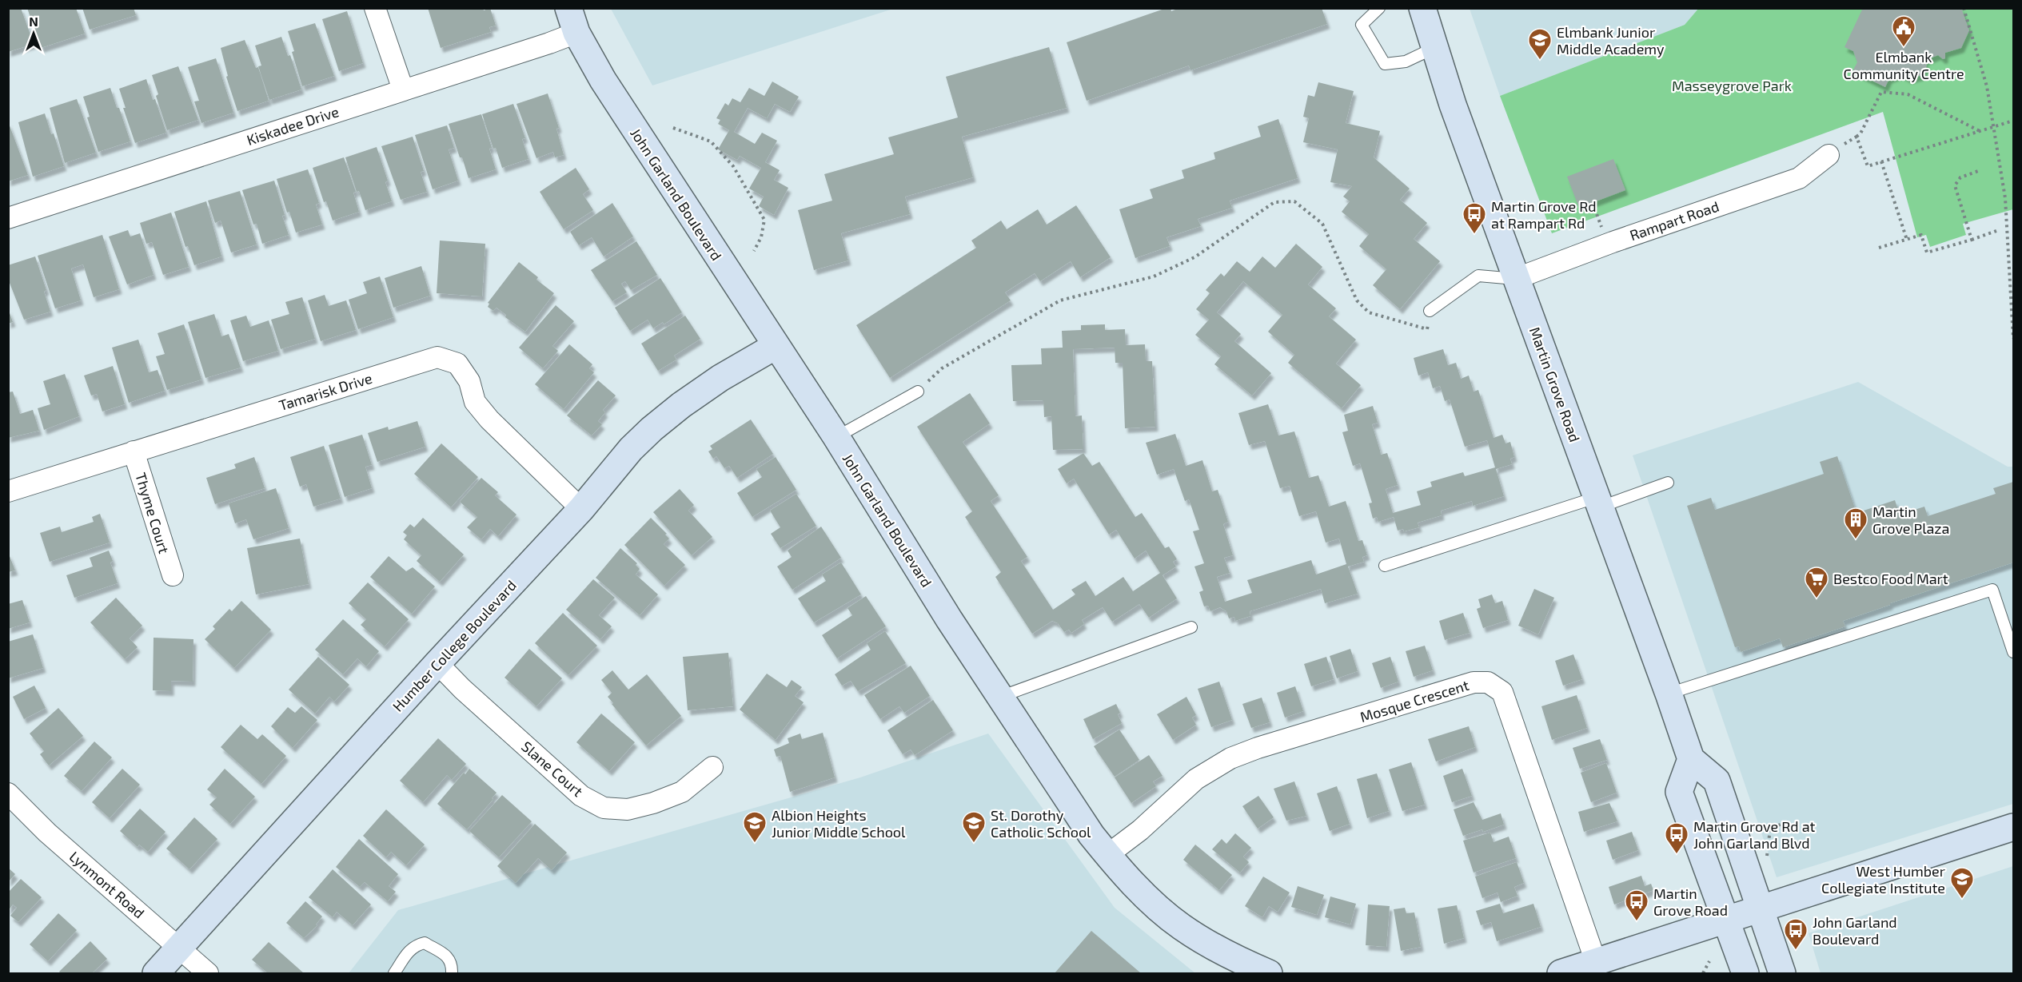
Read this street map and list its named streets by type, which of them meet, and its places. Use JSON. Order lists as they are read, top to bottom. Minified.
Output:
{"streets":{"street":["Kiskadee Drive","John Garland Boulevard","Rampart Road","Martin Grove Road","Tamarisk Drive","Thyme Court","Humber College Boulevard","Mosque Crescent","Slane Court","Lynmont Road"]},"crossings":[["Kiskadee Drive","John Garland Boulevard"],["John Garland Boulevard","Humber College Boulevard"],["John Garland Boulevard","Mosque Crescent"],["Rampart Road","Martin Grove Road"],["Tamarisk Drive","Thyme Court"],["Tamarisk Drive","Humber College Boulevard"],["Humber College Boulevard","Slane Court"],["Humber College Boulevard","Lynmont Road"]],"parks":["Masseygrove Park"],"places":{"public building":["Elmbank Community Centre"],"school or university":["Elmbank Junior Middle Academy","Albion Heights Junior Middle School","St. Dorothy Catholic School","West Humber Collegiate Institute"],"bus stop":["Martin Grove Rd at Rampart Rd","Martin Grove Rd at John Garland Blvd","Martin Grove Road","John Garland Boulevard"],"building":["Martin Grove Plaza"],"supermarket":["Bestco Food Mart"]},"north":"top"}
